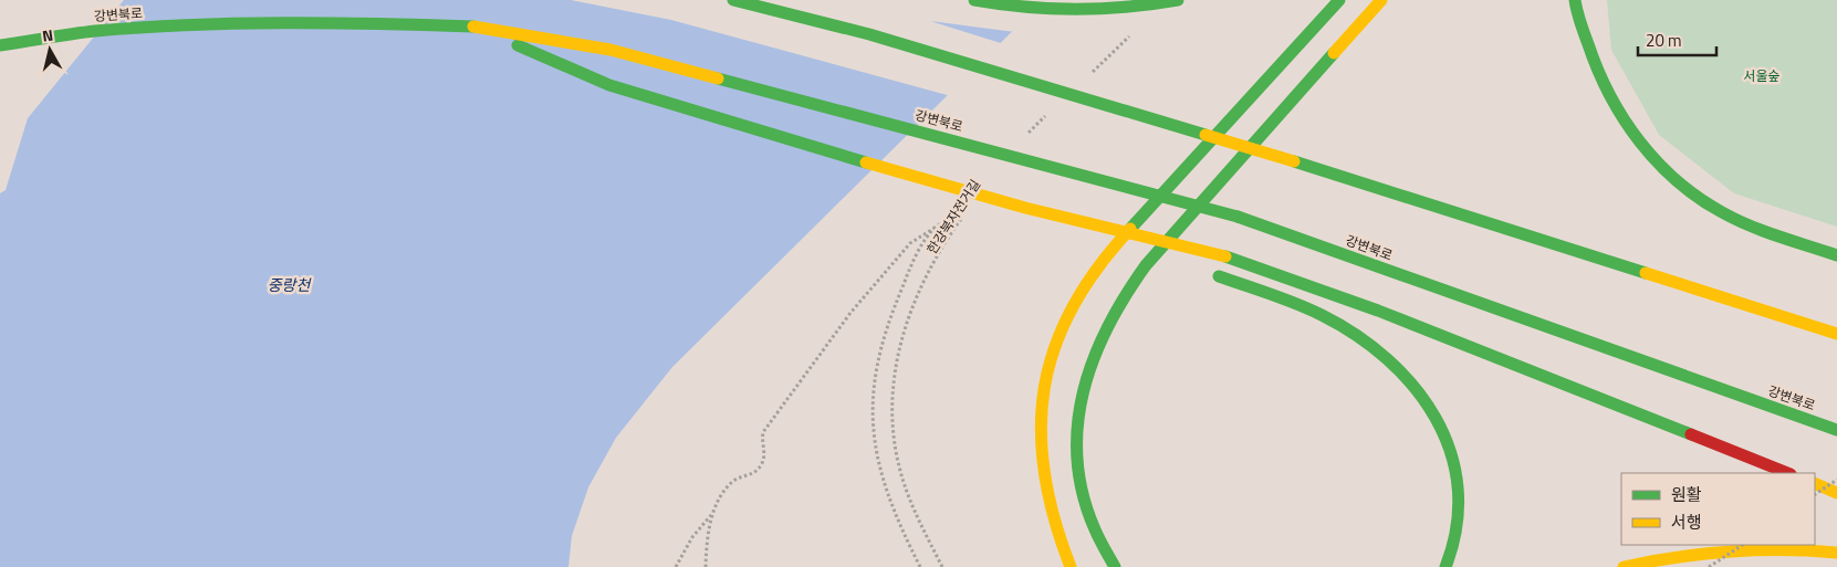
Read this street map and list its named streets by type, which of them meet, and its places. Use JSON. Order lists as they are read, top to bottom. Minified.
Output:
{"streets":{"highway":["강변북로"],"path":["한강북자전거길"]},"water":["중랑천"],"parks":["서울숲"],"legend":["원활","서행"],"scale_bar":"20 m","north":"top"}
